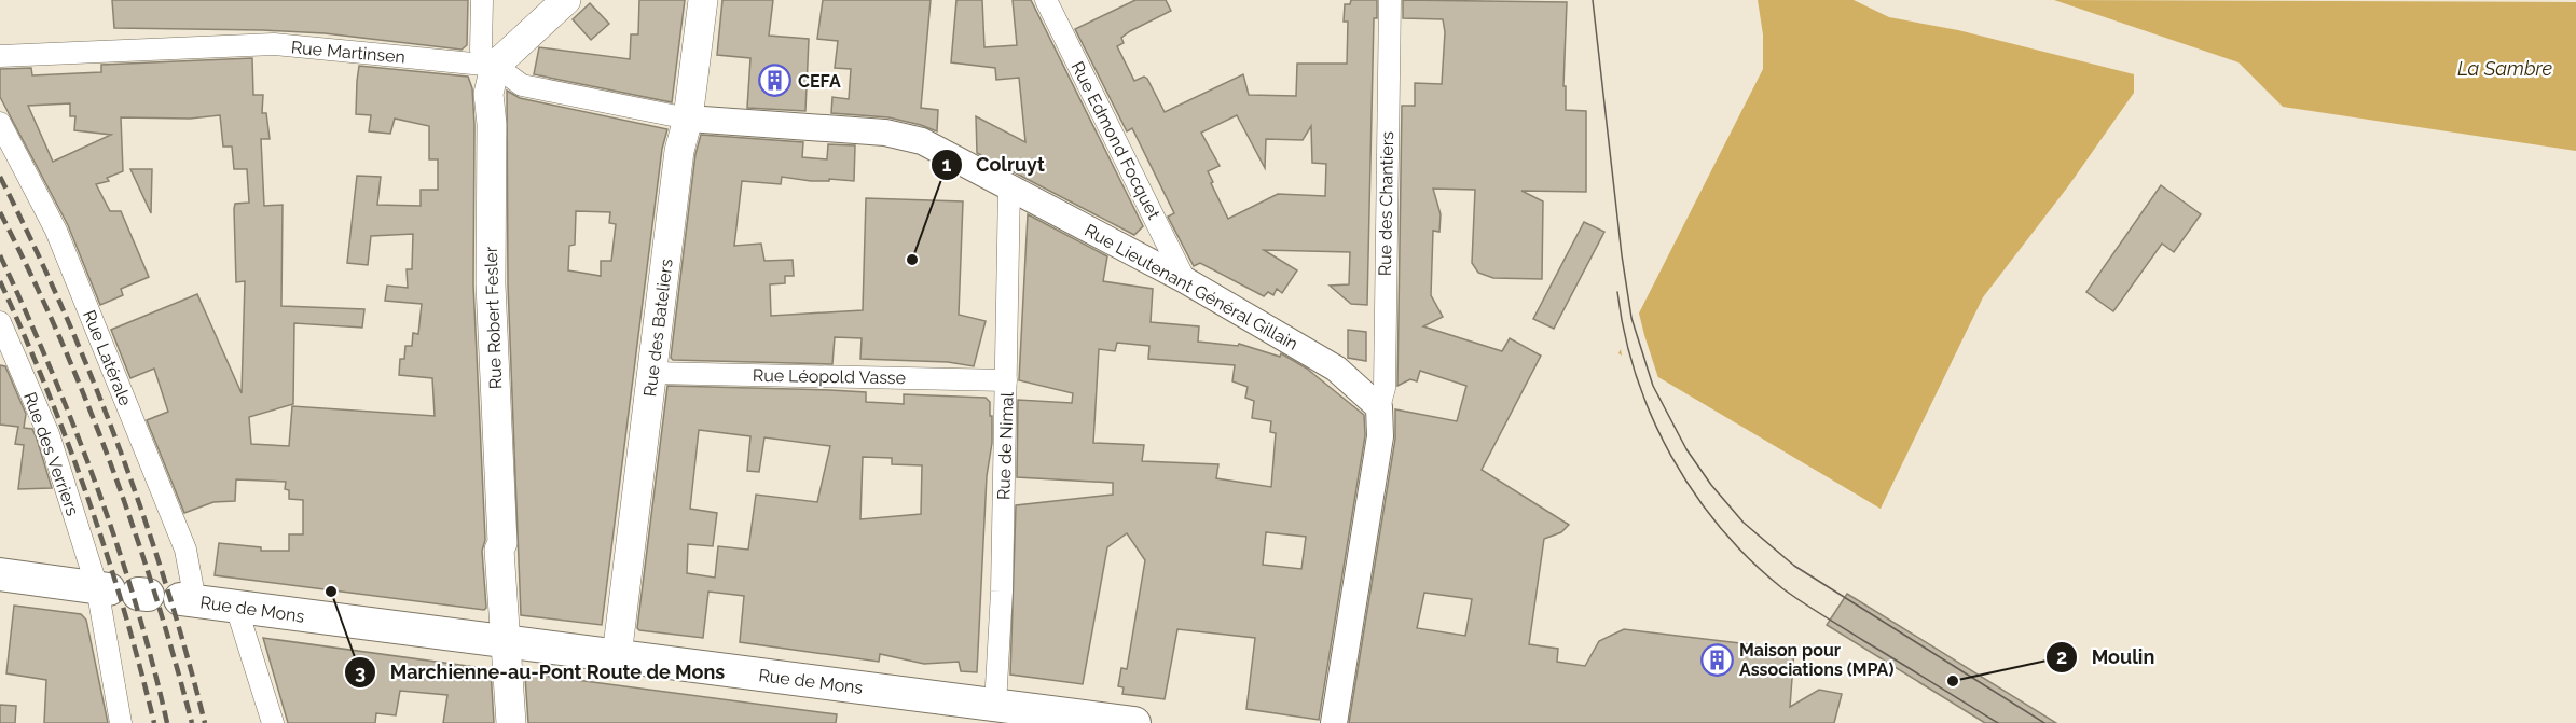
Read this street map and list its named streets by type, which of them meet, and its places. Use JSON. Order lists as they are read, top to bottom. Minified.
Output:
{"streets":{"main road":["Rue Robert Fesler","Rue des Bateliers","Rue de Mons"],"street":["Rue Martinsen","Rue Edmond Focquet","Rue des Chantiers","Rue Lieutenant Général Gillain","Rue Latérale","Rue Léopold Vasse","Rue de Nimal","Rue des Verriers"]},"crossings":[["Rue Martinsen","Rue Robert Fesler"],["Rue Edmond Focquet","Rue Lieutenant Général Gillain"],["Rue des Chantiers","Rue Lieutenant Général Gillain"],["Rue Lieutenant Général Gillain","Rue des Bateliers"],["Rue Lieutenant Général Gillain","Rue de Nimal"],["Rue Robert Fesler","Rue de Mons"],["Rue des Bateliers","Rue Léopold Vasse"],["Rue des Bateliers","Rue de Mons"],["Rue Latérale","Rue de Mons"],["Rue Léopold Vasse","Rue de Nimal"],["Rue de Nimal","Rue de Mons"]],"water":["La Sambre"],"places":{"building":["CEFA","Maison pour Associations (MPA)"],"other":["Colruyt","Marchienne-au-Pont Route de Mons","Moulin"]}}
